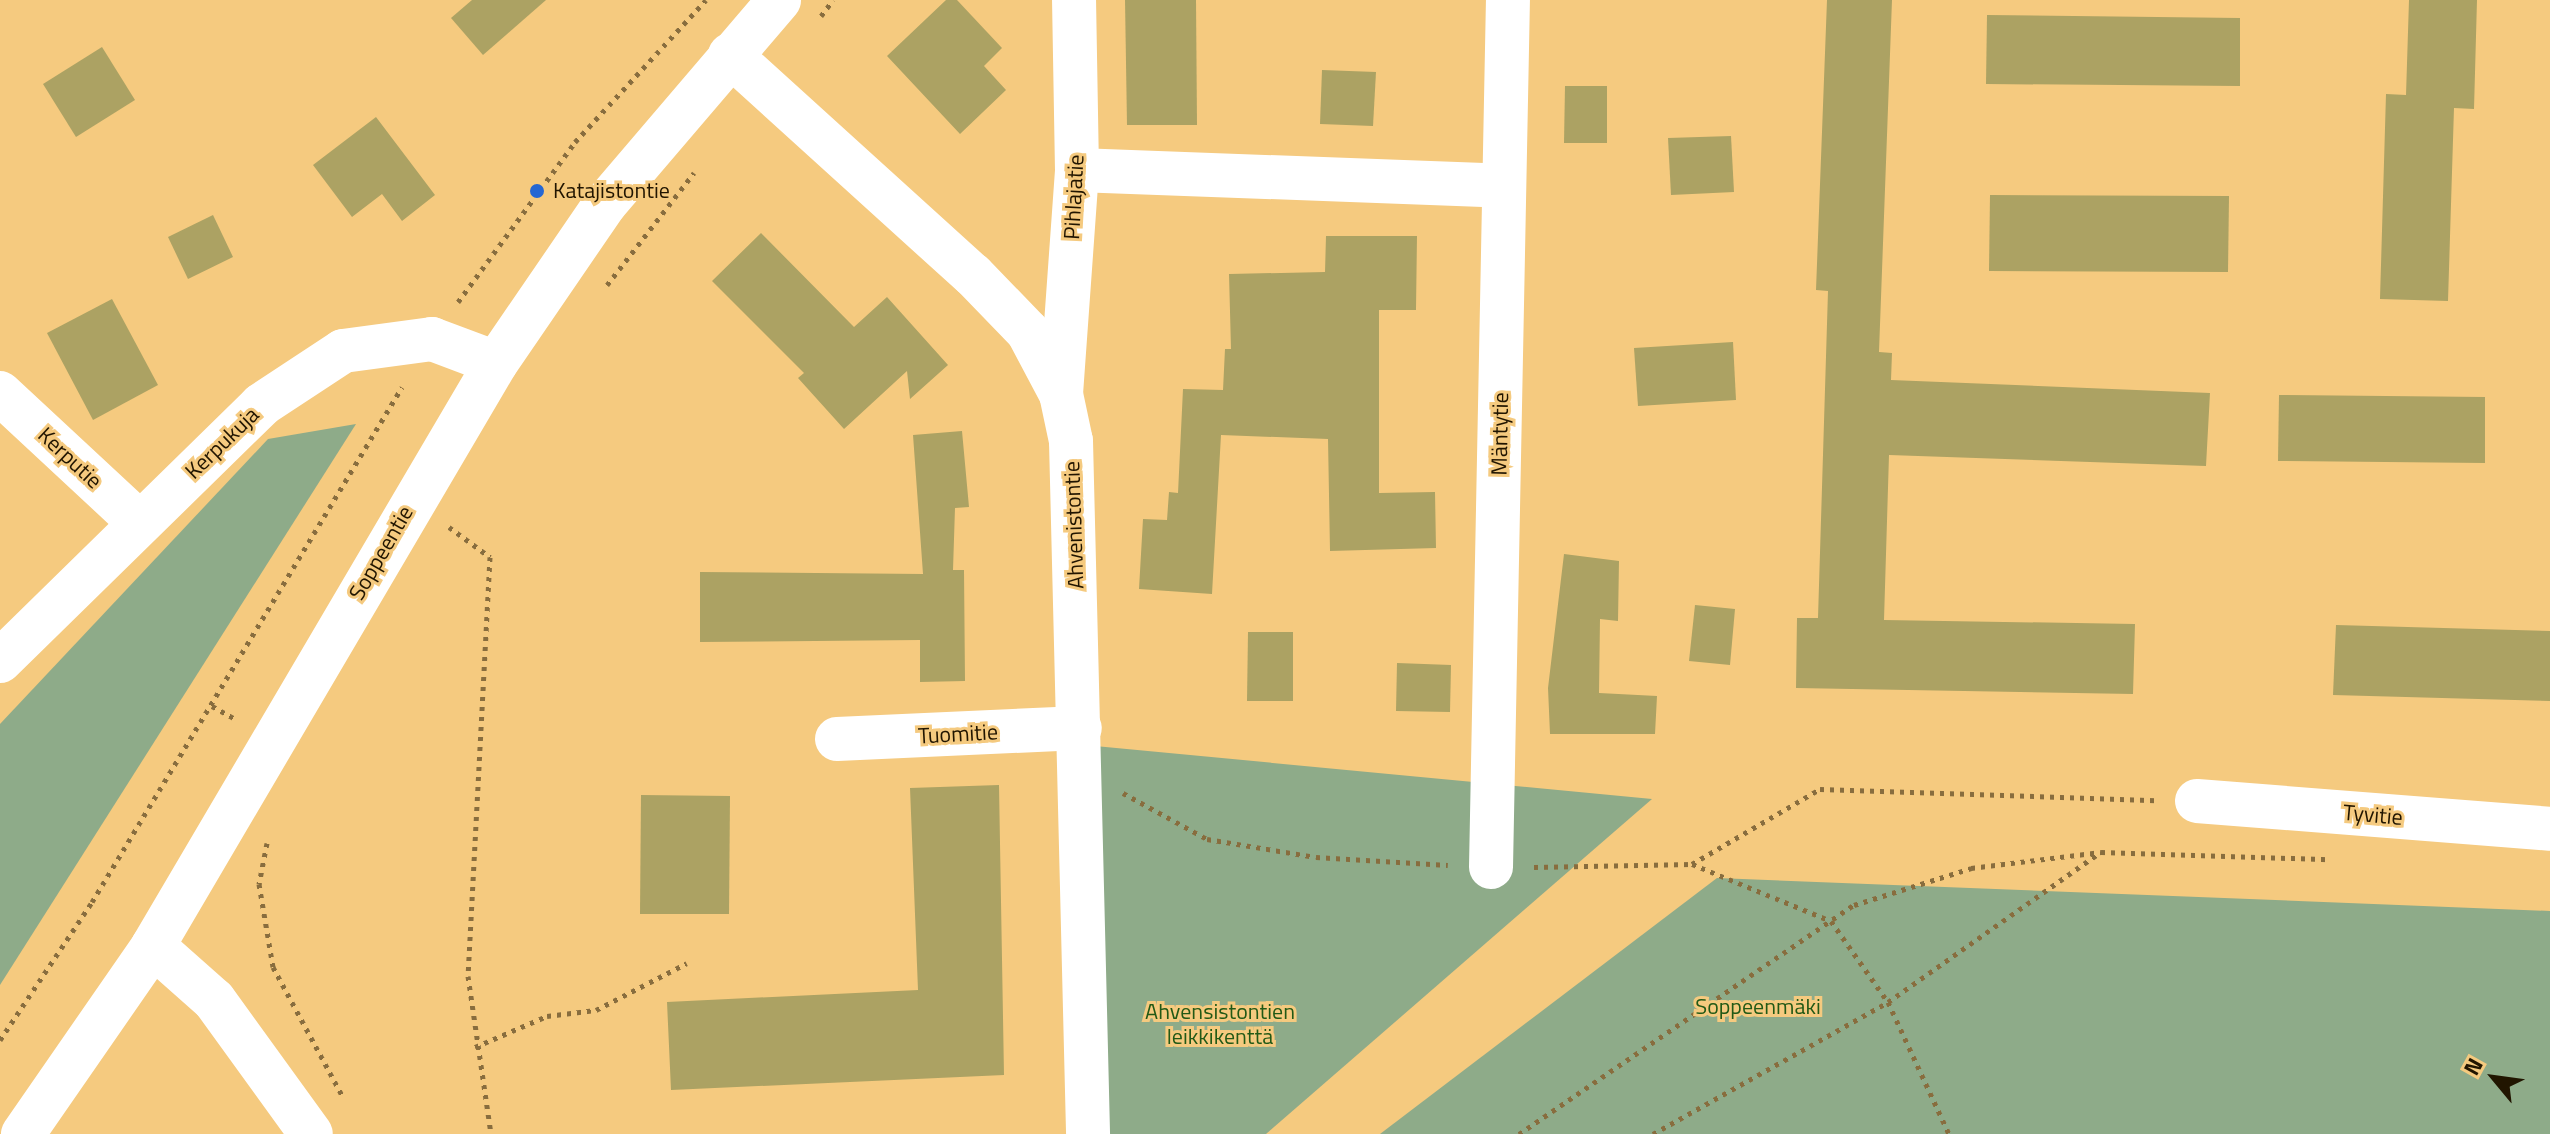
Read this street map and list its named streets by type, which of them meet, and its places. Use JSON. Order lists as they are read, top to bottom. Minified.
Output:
{"streets":{"street":["Pihlajatie","Mäntytie","Kerpukuja","Kerputie","Ahvenistontie","Soppeentie","Tuomitie","Tyvitie"]},"crossings":[["Pihlajatie","Ahvenistontie"],["Kerpukuja","Kerputie"],["Kerpukuja","Soppeentie"],["Ahvenistontie","Soppeentie"],["Ahvenistontie","Tuomitie"]],"parks":["Soppeenmäki","Ahvensistontien leikkikenttä"],"places":["Katajistontie"],"north":"top left"}
